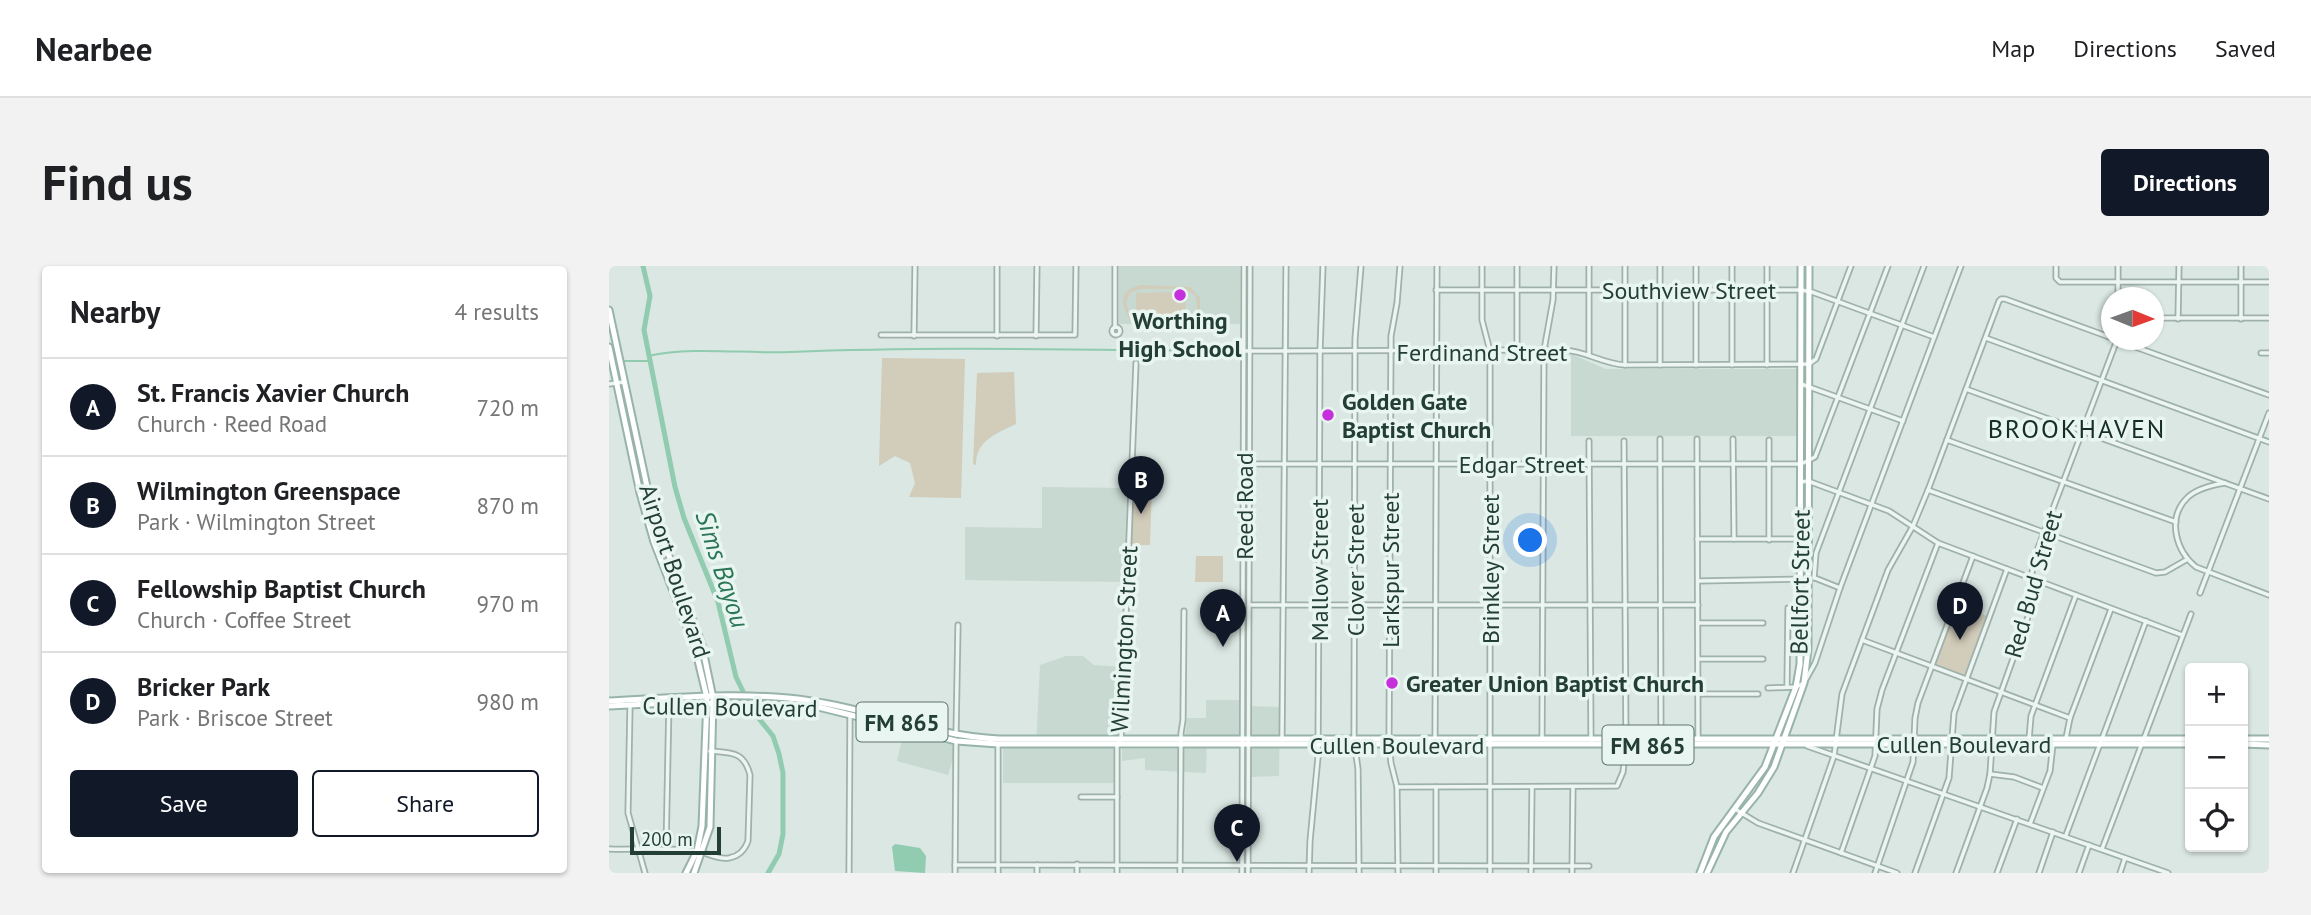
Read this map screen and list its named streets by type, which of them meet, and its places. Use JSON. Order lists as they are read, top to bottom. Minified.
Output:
{"streets":{"main road":["Airport Boulevard","Bellfort Street","Cullen Boulevard","FM 865"],"street":["Southview Street","Ferdinand Street","Edgar Street","Reed Road","Brinkley Street","Mallow Street","Clover Street","Larkspur Street","Red Bud Street","Wilmington Street"]},"crossings":[["Southview Street","Brinkley Street"],["Southview Street","Bellfort Street"],["Ferdinand Street","Reed Road"],["Ferdinand Street","Brinkley Street"],["Ferdinand Street","Mallow Street"],["Ferdinand Street","Clover Street"],["Ferdinand Street","Larkspur Street"],["Ferdinand Street","Bellfort Street"],["Edgar Street","Reed Road"],["Edgar Street","Brinkley Street"],["Edgar Street","Mallow Street"],["Edgar Street","Clover Street"],["Edgar Street","Larkspur Street"],["Edgar Street","Bellfort Street"],["Reed Road","Cullen Boulevard"],["Brinkley Street","Cullen Boulevard"],["Mallow Street","Cullen Boulevard"],["Clover Street","Cullen Boulevard"],["Larkspur Street","Cullen Boulevard"],["Airport Boulevard","Cullen Boulevard"],["Bellfort Street","Cullen Boulevard"],["Red Bud Street","Cullen Boulevard"],["Wilmington Street","Cullen Boulevard"]],"districts":["BROOKHAVEN"],"water":["Sims Bayou"],"places":["Worthing High School","Golden Gate Baptist Church","Greater Union Baptist Church"],"scale_bar":"200 m","north":"right","page":{"header":"Nearbee","nav":["Map","Directions","Saved"],"buttons":["Directions",["Save","Share"]],"title":"Find us","heading":["Nearby","4 results"],"list":[{"mark":"A","name":"St. Francis Xavier Church","note":"Church · Reed Road","value":"720 m"},{"mark":"B","name":"Wilmington Greenspace","note":"Park · Wilmington Street","value":"870 m"},{"mark":"C","name":"Fellowship Baptist Church","note":"Church · Coffee Street","value":"970 m"},{"mark":"D","name":"Bricker Park","note":"Park · Briscoe Street","value":"980 m"}],"pins":["B","D","A","C"],"map_buttons":["+","−"],"scale":"200 m"}}
